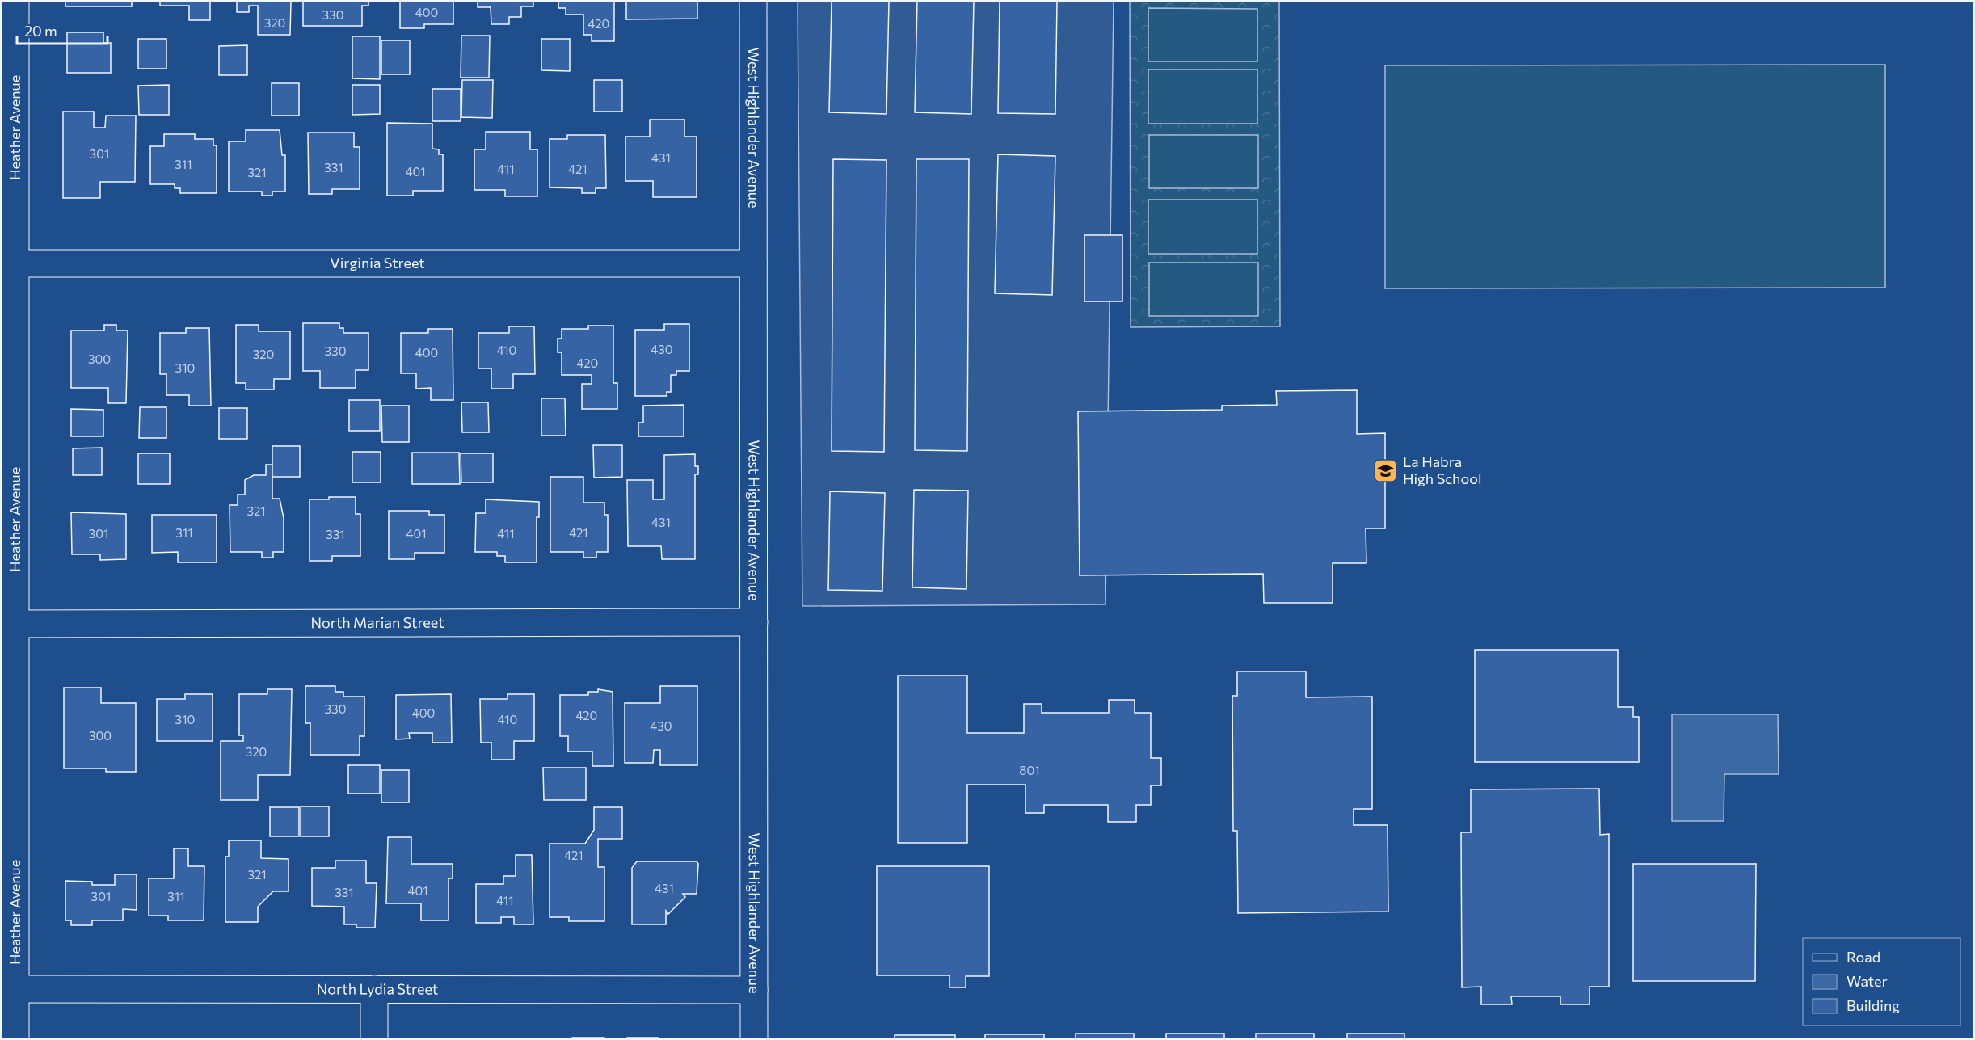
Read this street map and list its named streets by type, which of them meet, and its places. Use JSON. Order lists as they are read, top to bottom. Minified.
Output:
{"streets":{"street":["Heather Avenue","West Highlander Avenue","Virginia Street","North Marian Street","North Lydia Street"]},"crossings":[["Heather Avenue","Virginia Street"],["Heather Avenue","North Marian Street"],["Heather Avenue","North Lydia Street"],["West Highlander Avenue","Virginia Street"],["West Highlander Avenue","North Marian Street"],["West Highlander Avenue","North Lydia Street"]],"places":{"school or university":["La Habra High School"]},"house_numbers":["400","330","320","420","301","431","311","331","411","421","401","321","430","410","330","400","320","300","420","310","321","431","311","421","301","401","411","331","330","400","420","310","410","430","300","320","801","421","321","431","401","331","301","311","411"],"legend":["Road","Water","Building"],"scale_bar":"20 m"}
